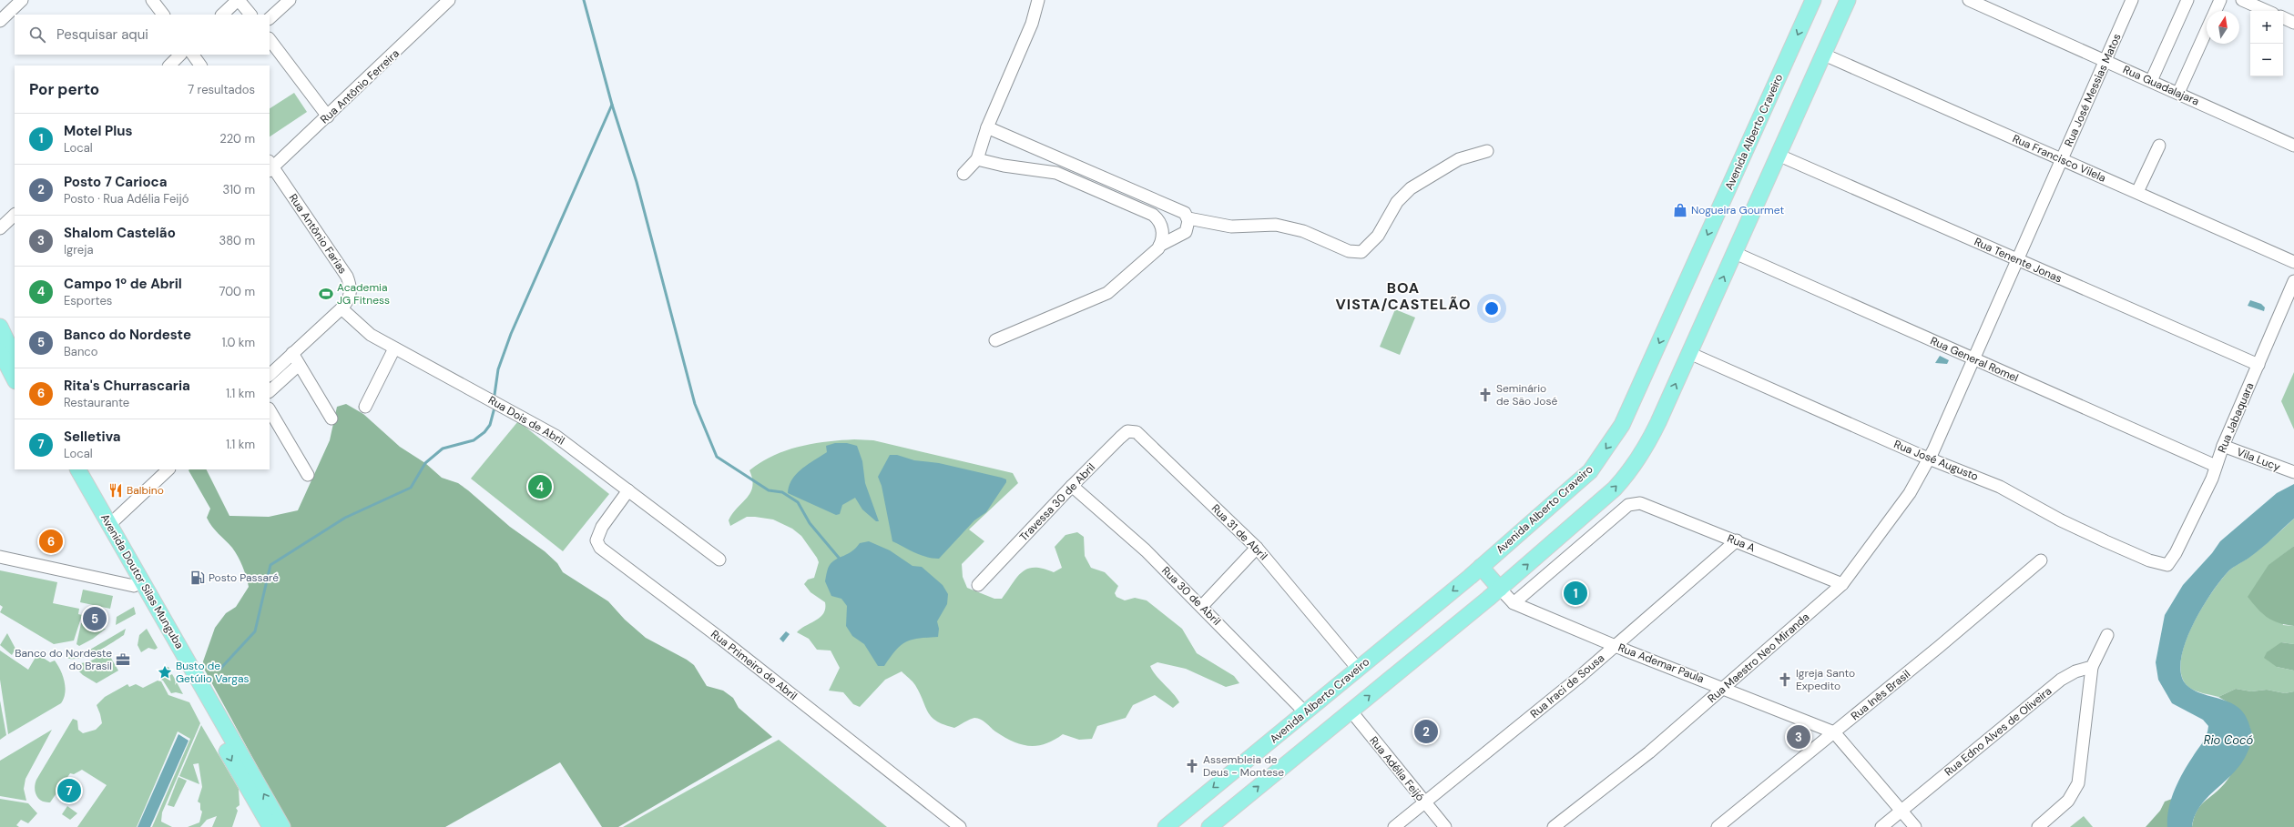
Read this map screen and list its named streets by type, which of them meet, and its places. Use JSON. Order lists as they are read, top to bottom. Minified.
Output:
{"streets":{"main road":["Avenida Alberto Craveiro","Avenida Doutor Silas Munguba"],"street":["Rua Guadalajara","Rua Antônio Ferreira","Rua José Messias Matos","Rua Francisco Vilela","Rua Antônio Farias","Rua Tenente Jonas","Rua General Romel","Rua Jabaquara","Rua Dois de Abril","Vila Lucy","Rua José Augusto","Travessa 30 de Abril","Rua 31 de Abril","Rua A","Rua 30 de Abril","Rua Maestro Neo Miranda","Rua Ademar Paula","Rua Primeiro de Abril","Rua Iraci de Sousa","Rua Inês Brasil","Rua Edno Alves de Oliveira","Rua Adélia Feijó"]},"crossings":[["Rua Guadalajara","Rua José Messias Matos"],["Rua Antônio Ferreira","Rua Antônio Farias"],["Rua José Messias Matos","Rua Francisco Vilela"],["Rua José Messias Matos","Rua Tenente Jonas"],["Rua José Messias Matos","Rua General Romel"],["Rua José Messias Matos","Rua José Augusto"],["Rua José Messias Matos","Rua Maestro Neo Miranda"],["Avenida Alberto Craveiro","Rua 31 de Abril"],["Avenida Alberto Craveiro","Rua 30 de Abril"],["Rua Antônio Farias","Rua Dois de Abril"],["Rua Tenente Jonas","Rua Jabaquara"],["Rua General Romel","Rua Jabaquara"],["Rua Jabaquara","Vila Lucy"],["Rua Jabaquara","Rua José Augusto"],["Rua Dois de Abril","Rua Primeiro de Abril"],["Rua José Augusto","Rua Maestro Neo Miranda"],["Travessa 30 de Abril","Rua 31 de Abril"],["Travessa 30 de Abril","Rua 30 de Abril"],["Rua A","Rua Maestro Neo Miranda"],["Rua A","Rua Ademar Paula"],["Rua A","Rua Iraci de Sousa"],["Rua Maestro Neo Miranda","Rua Ademar Paula"],["Rua Ademar Paula","Rua Iraci de Sousa"],["Rua Ademar Paula","Rua Inês Brasil"],["Rua Ademar Paula","Rua Edno Alves de Oliveira"],["Rua Iraci de Sousa","Rua Adélia Feijó"]],"districts":["BOA VISTA/CASTELÃO"],"water":["Rio Cocó"],"places":{"shop":["Nogueira Gourmet"],"sports":["Academia JG Fitness"],"church":["Seminário de São José","Igreja Santo Expedito","Assembleia de Deus - Montese"],"restaurant":["Balbino"],"fuel station":["Posto Passaré"],"office":["Banco do Nordeste do Brasil"],"place":["Busto de Getúlio Vargas"]},"north":"top","page":{"map_buttons":["+","−"],"search":"Pesquisar aqui","heading":["Por perto","7 resultados"],"list":[{"mark":"1","name":"Motel Plus","note":"Local","value":"220 m"},{"mark":"2","name":"Posto 7 Carioca","note":"Posto · Rua Adélia Feijó","value":"310 m"},{"mark":"3","name":"Shalom Castelão","note":"Igreja","value":"380 m"},{"mark":"4","name":"Campo 1º de Abril","note":"Esportes","value":"700 m"},{"mark":"5","name":"Banco do Nordeste","note":"Banco","value":"1.0 km"},{"mark":"6","name":"Rita's Churrascaria","note":"Restaurante","value":"1.1 km"},{"mark":"7","name":"Selletiva","note":"Local","value":"1.1 km"}],"pins":["4","6","1","5","2","3","7"]}}
